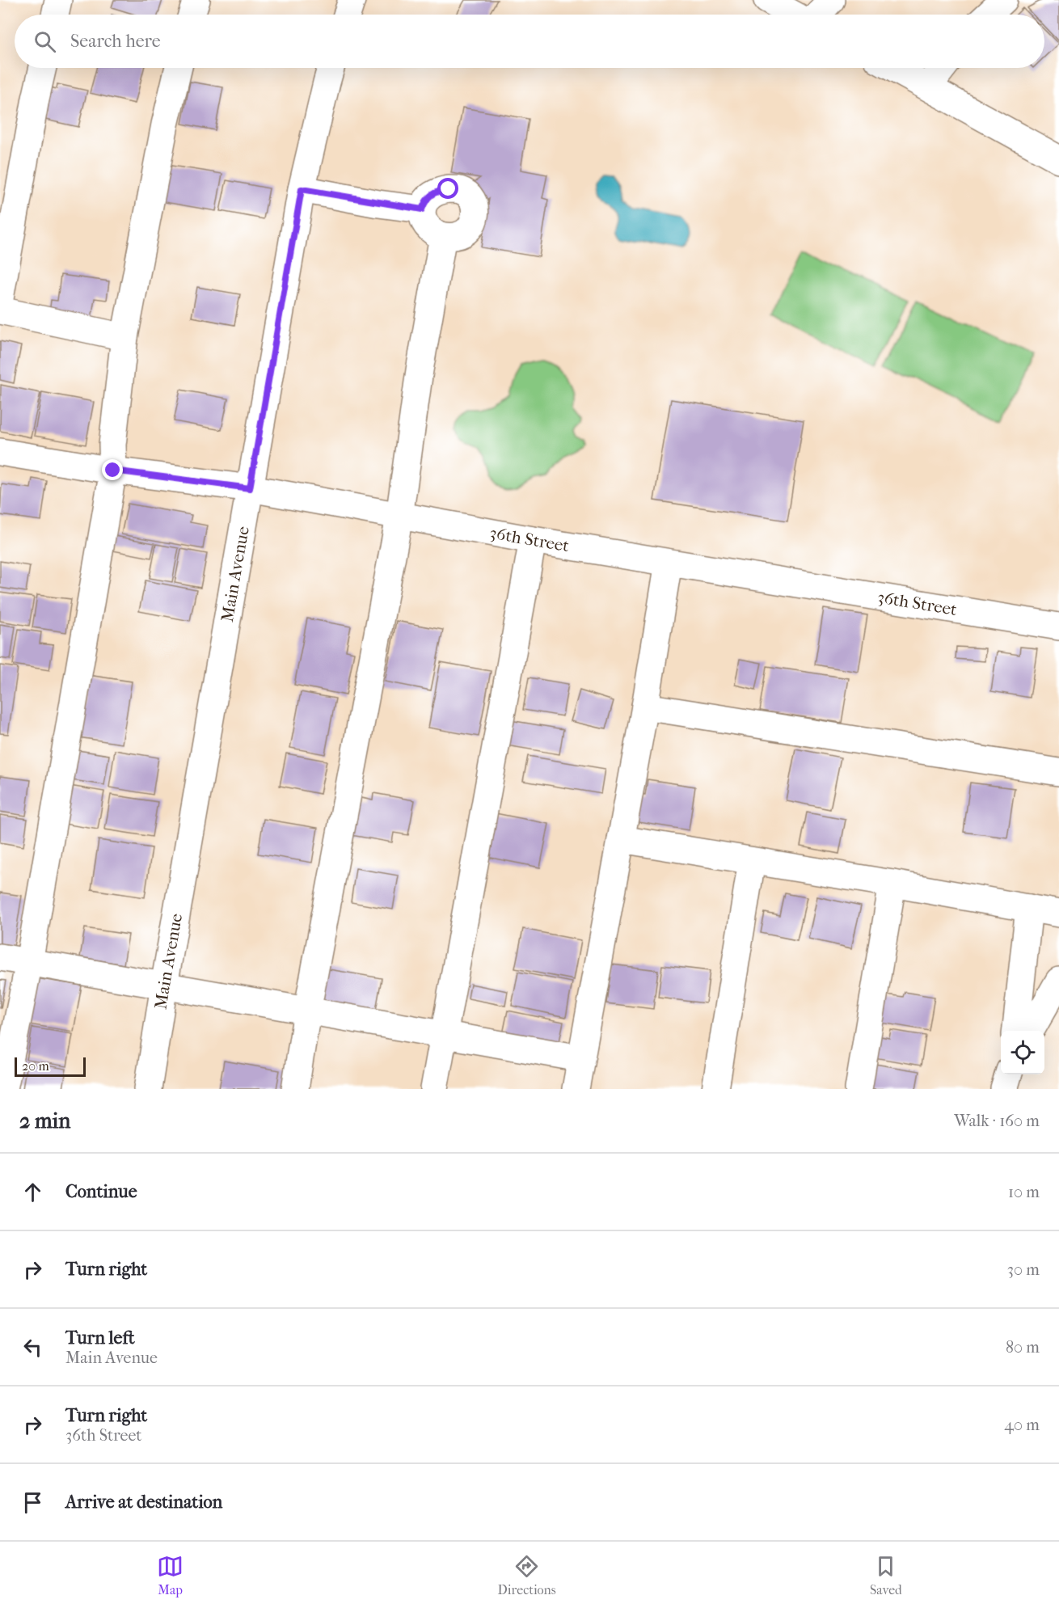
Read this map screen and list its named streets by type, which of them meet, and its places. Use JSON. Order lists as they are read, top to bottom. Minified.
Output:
{"streets":{"street":["36th Street","Main Avenue"]},"crossings":[["36th Street","Main Avenue"]],"scale_bar":"20 m","page":{"search":"Search here","scale":"20 m","heading":["2 min","Walk · 160 m"],"list":[["Continue","10 m"],["Turn right","30 m"],["Turn left","Main Avenue","80 m"],["Turn right","36th Street","40 m"],"Arrive at destination"],"nav":["Map","Directions","Saved"]}}
